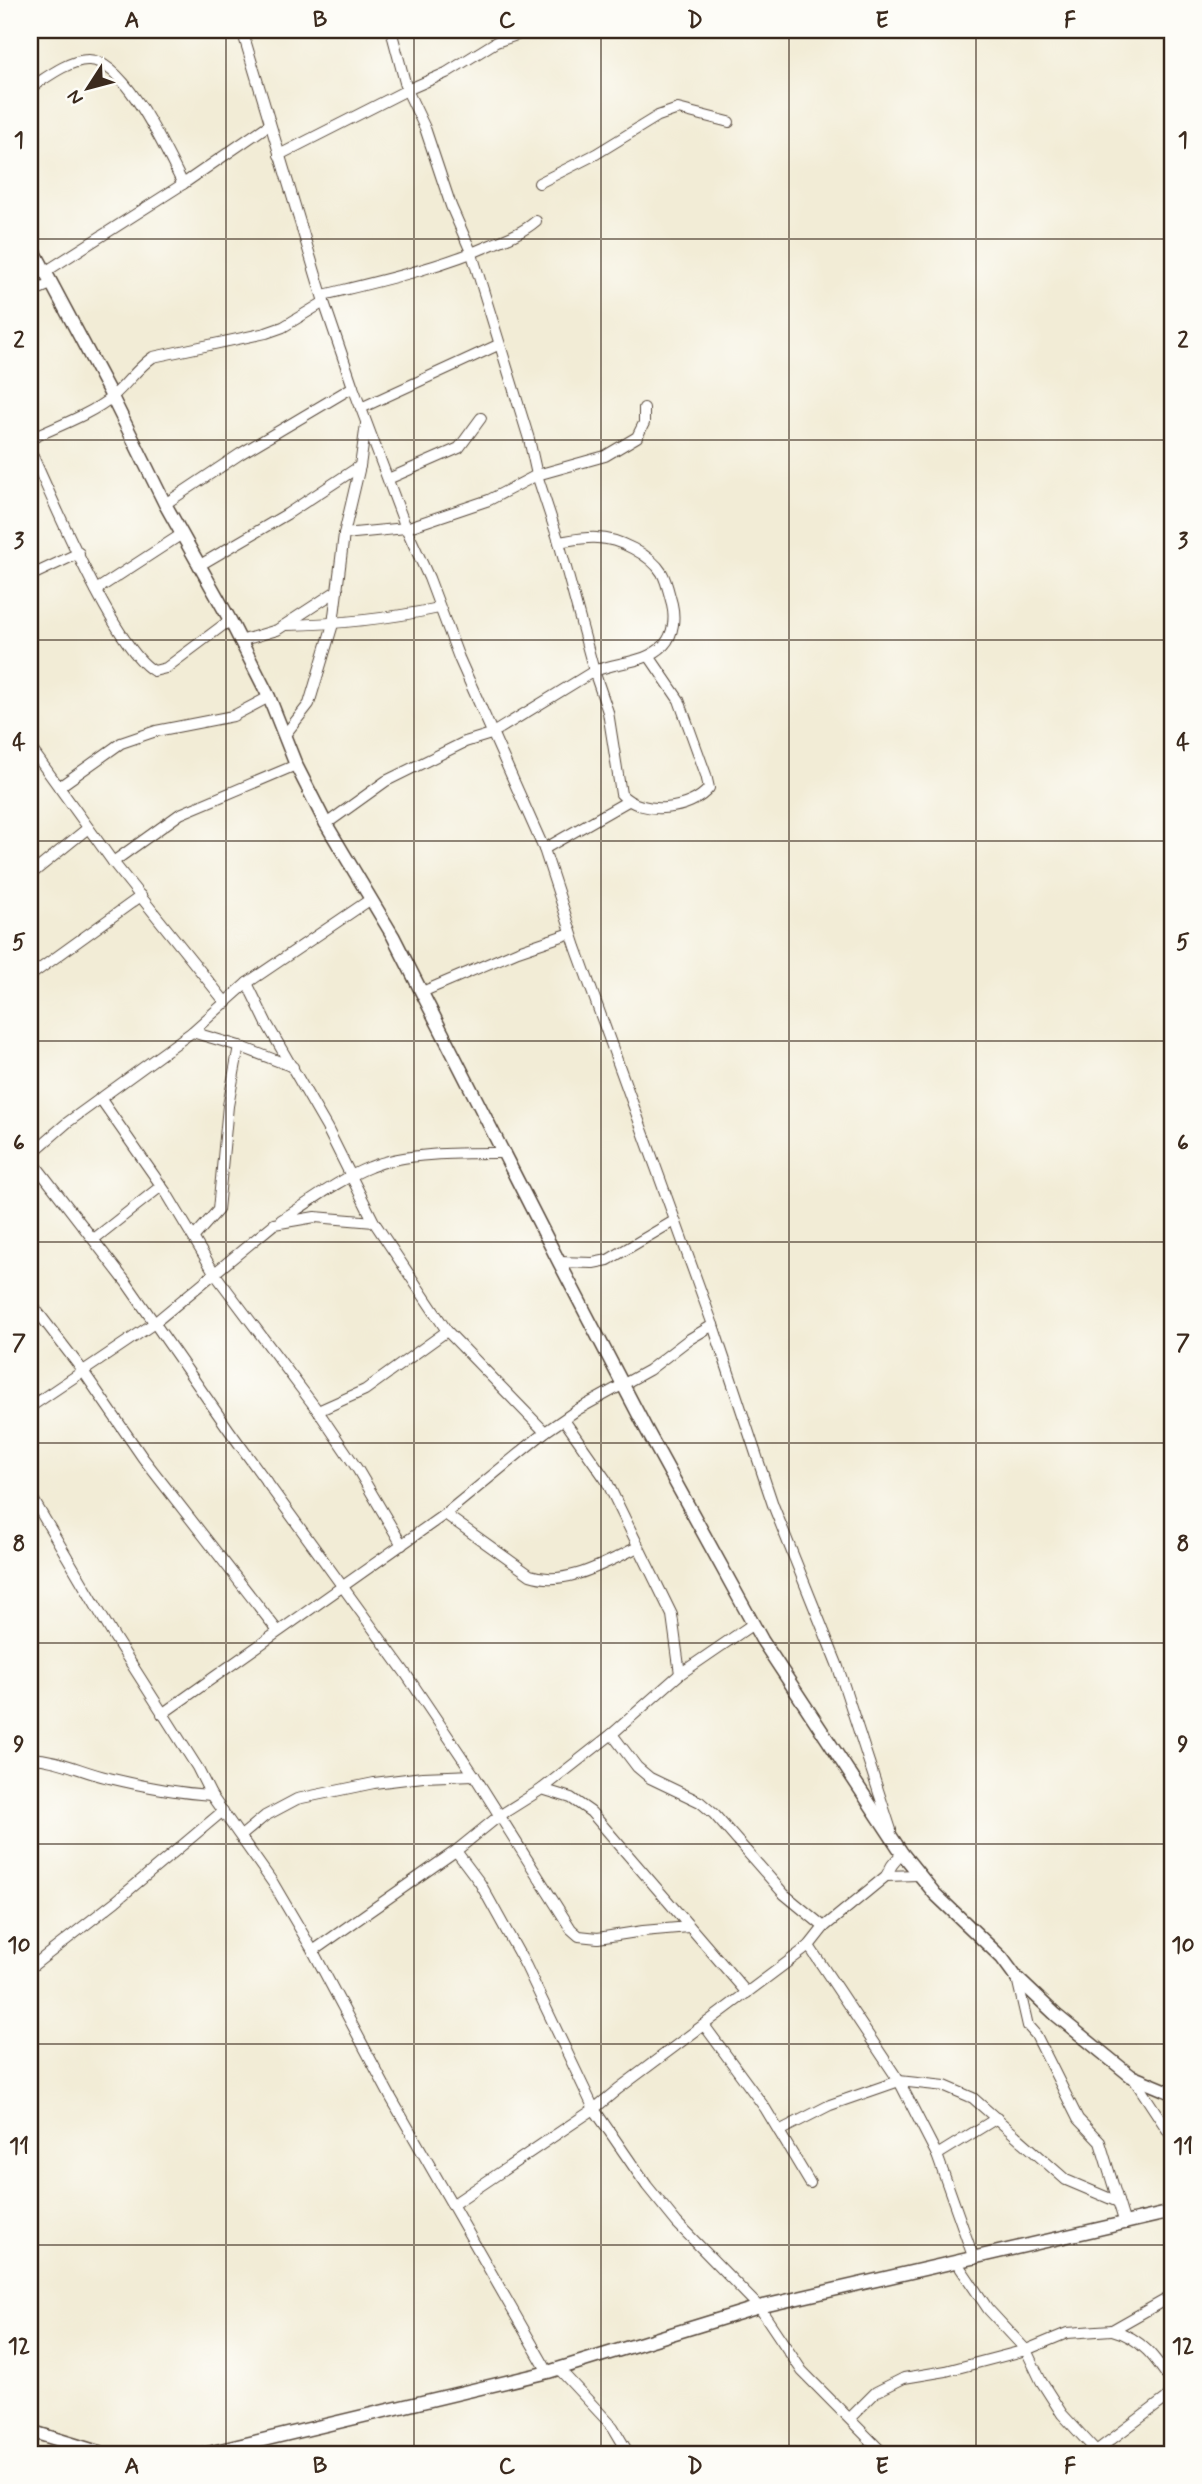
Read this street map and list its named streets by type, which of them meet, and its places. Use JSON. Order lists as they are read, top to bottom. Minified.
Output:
{"north":"bottom left","grid":{"columns":["A","B","C","D","E","F"],"rows":["1","2","3","4","5","6","7","8","9","10","11","12"]}}
